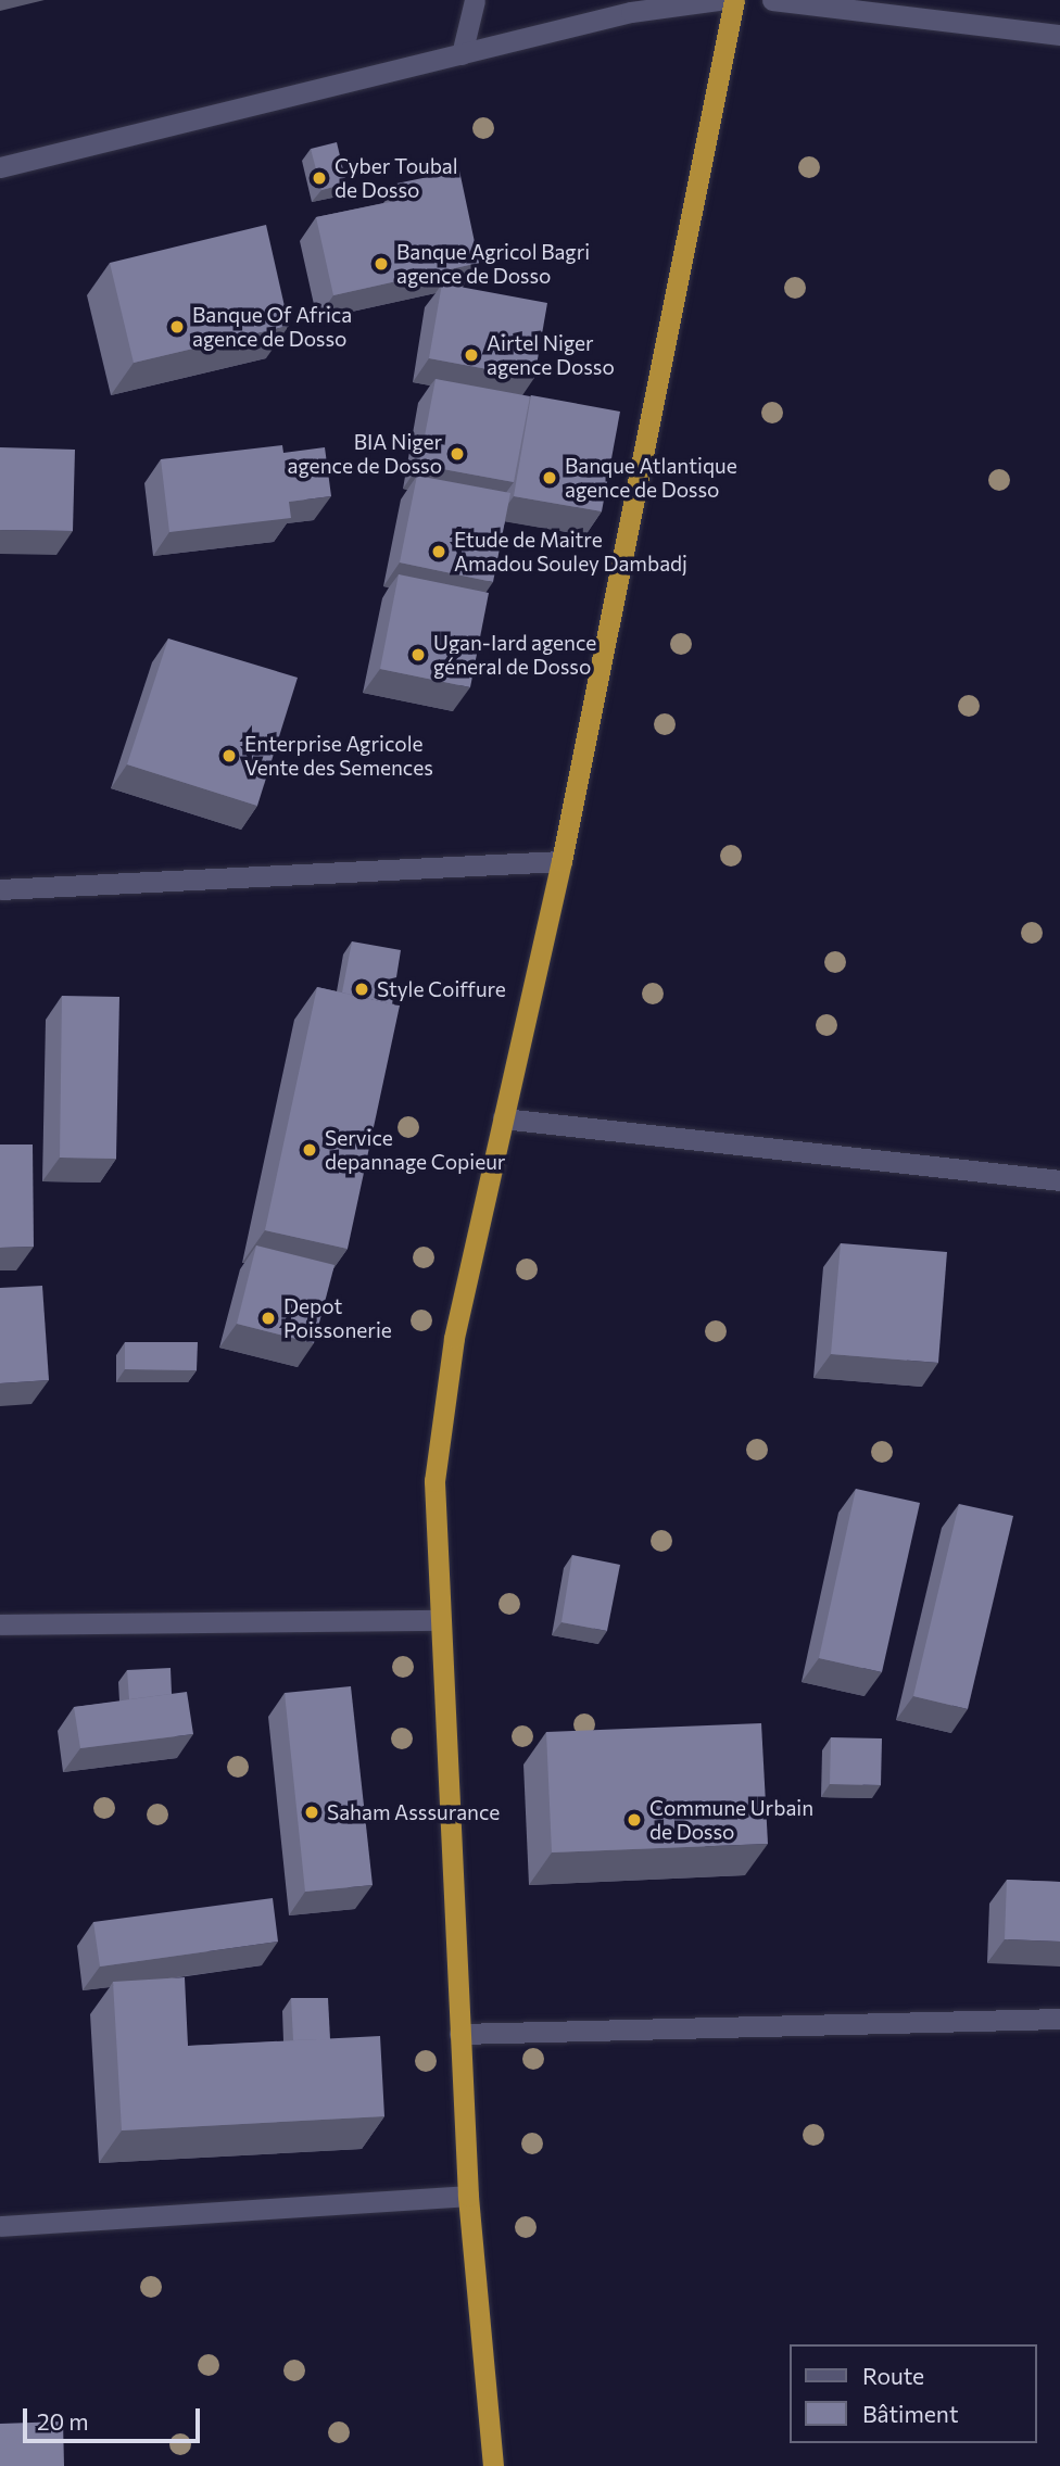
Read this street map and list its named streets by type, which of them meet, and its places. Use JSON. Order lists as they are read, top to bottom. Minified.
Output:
{"places":["Cyber Toubal de Dosso","Banque Agricol Bagri agence de Dosso","Banque Of Africa agence de Dosso","Airtel Niger agence Dosso","BIA Niger agence de Dosso","Banque Atlantique agence de Dosso","Etude de Maitre Amadou Souley Dambadj","Ugan-Iard agence géneral de Dosso","Enterprise Agricole Vente des Semences","Style Coiffure","Service depannage Copieur","Depot Poissonerie","Saham Asssurance","Commune Urbain de Dosso"],"legend":["Route","Bâtiment"],"scale_bar":"20 m"}
